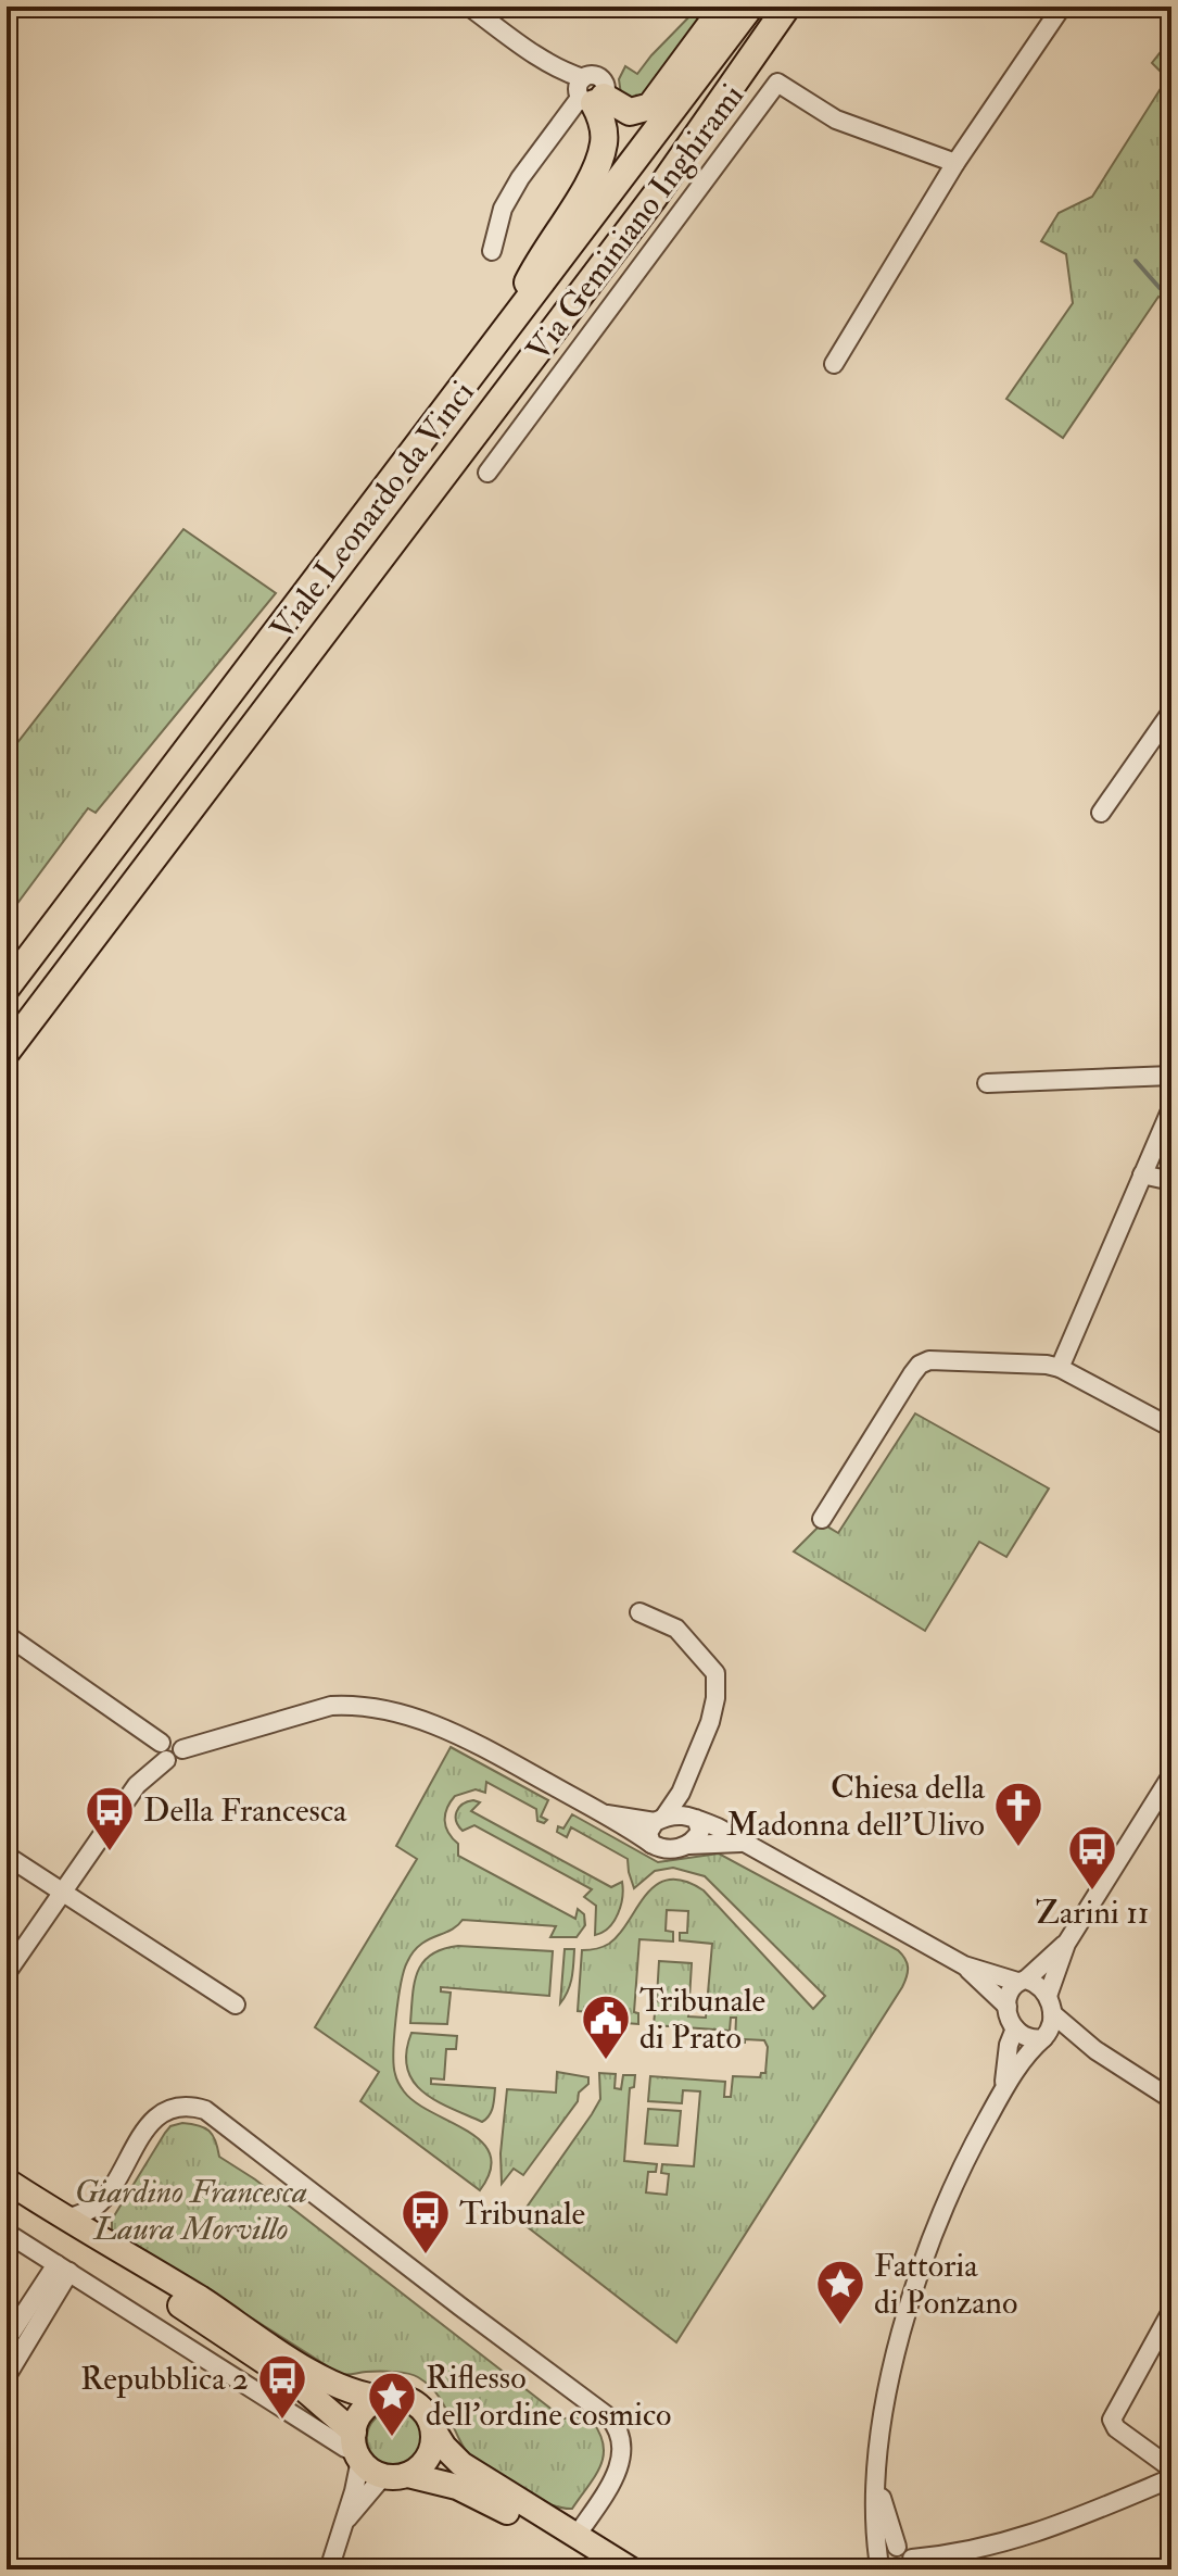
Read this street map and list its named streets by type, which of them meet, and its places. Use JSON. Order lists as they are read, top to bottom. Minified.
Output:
{"streets":{"highway":["Viale Leonardo da Vinci"],"street":["Via Geminiano Inghirami"]},"parks":["Giardino Francesca Laura Morvillo"],"places":{"church":["Chiesa della Madonna dell'Ulivo"],"bus stop":["Della Francesca","Zarini 11","Tribunale","Repubblica 2"],"public building":["Tribunale di Prato"],"place":["Fattoria di Ponzano","Riflesso dell'ordine cosmico"]}}
